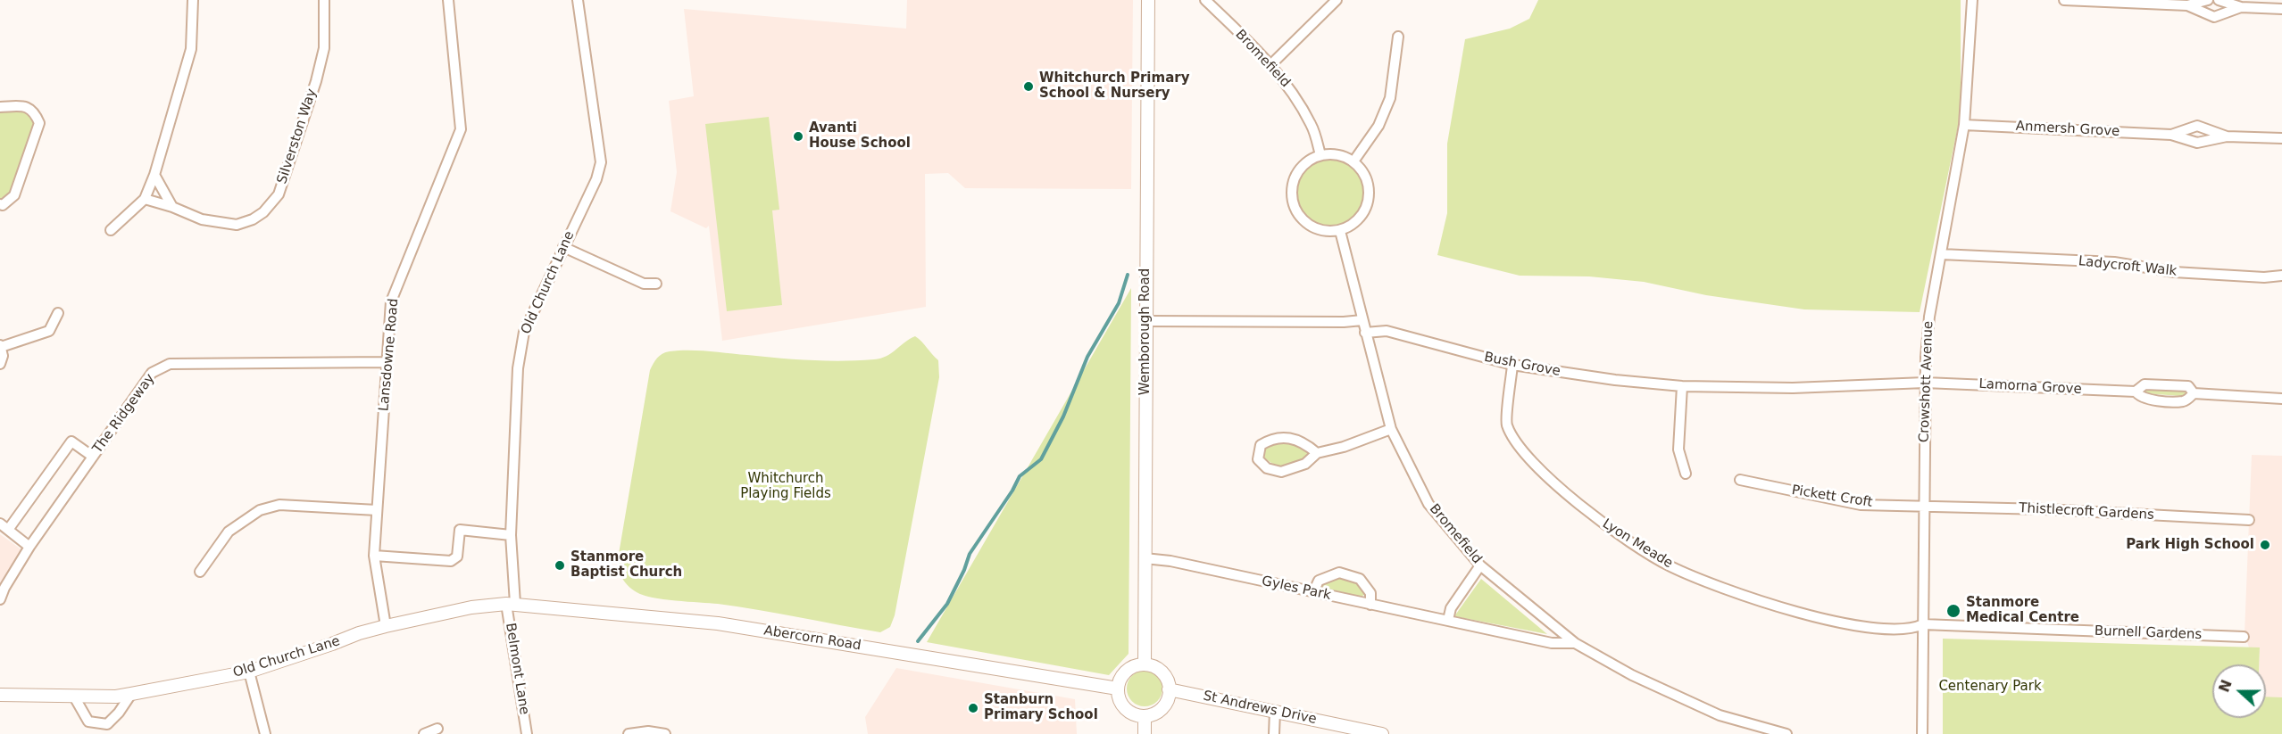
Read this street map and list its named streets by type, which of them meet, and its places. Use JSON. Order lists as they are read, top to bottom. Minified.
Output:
{"streets":{"street":["Bromefield","Anmersh Grove","Silverston Way","Ladycroft Walk","Old Church Lane","Wemborough Road","Lansdowne Road","Bush Grove","Crowshott Avenue","Lamorna Grove","The Ridgeway","Pickett Croft","Thistlecroft Gardens","Lyon Meade","Gyles Park","Burnell Gardens","Abercorn Road","Belmont Lane","St Andrews Drive"]},"crossings":[["Bromefield","Bush Grove"],["Bromefield","Gyles Park"],["Anmersh Grove","Crowshott Avenue"],["Ladycroft Walk","Crowshott Avenue"],["Old Church Lane","Lansdowne Road"],["Old Church Lane","Abercorn Road"],["Old Church Lane","Belmont Lane"],["Wemborough Road","Gyles Park"],["Wemborough Road","Abercorn Road"],["Wemborough Road","St Andrews Drive"],["Lansdowne Road","The Ridgeway"],["Bush Grove","Crowshott Avenue"],["Bush Grove","Lamorna Grove"],["Bush Grove","Lyon Meade"],["Crowshott Avenue","Lamorna Grove"],["Crowshott Avenue","Pickett Croft"],["Crowshott Avenue","Thistlecroft Gardens"],["Crowshott Avenue","Lyon Meade"],["Crowshott Avenue","Burnell Gardens"],["Pickett Croft","Thistlecroft Gardens"],["Lyon Meade","Burnell Gardens"],["Abercorn Road","Belmont Lane"],["Abercorn Road","St Andrews Drive"]],"parks":["Whitchurch Playing Fields","Centenary Park"],"places":["Whitchurch Primary School & Nursery","Avanti House School","Park High School","Stanmore Baptist Church","Stanmore Medical Centre","Stanburn Primary School"],"north":"left"}
